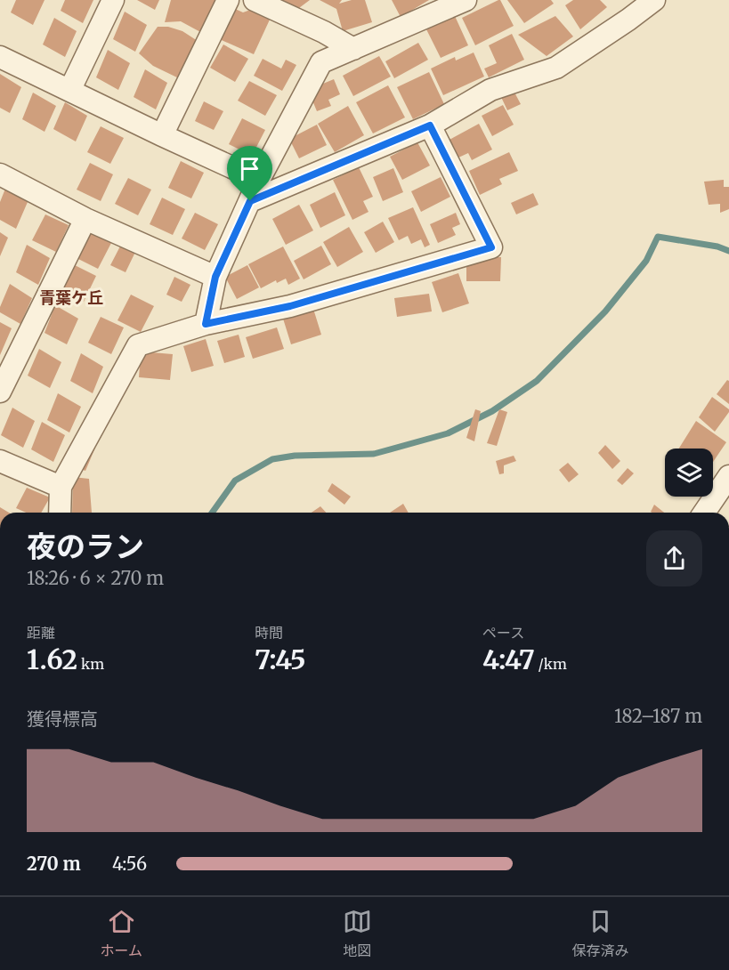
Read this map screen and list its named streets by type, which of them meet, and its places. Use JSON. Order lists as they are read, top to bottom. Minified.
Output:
{"districts":["青葉ケ丘"],"page":{"heading":["夜のラン","18:26 · 6 × 270 m"],"stats":[["距離","1.62 km"],["時間","7:45"],["ペース","4:47 /km"]],"chart":["獲得標高","182–187 m"],"list":[{"name":"270 m","note":"4:56"}],"tabs":["ホーム","地図","保存済み"]}}
